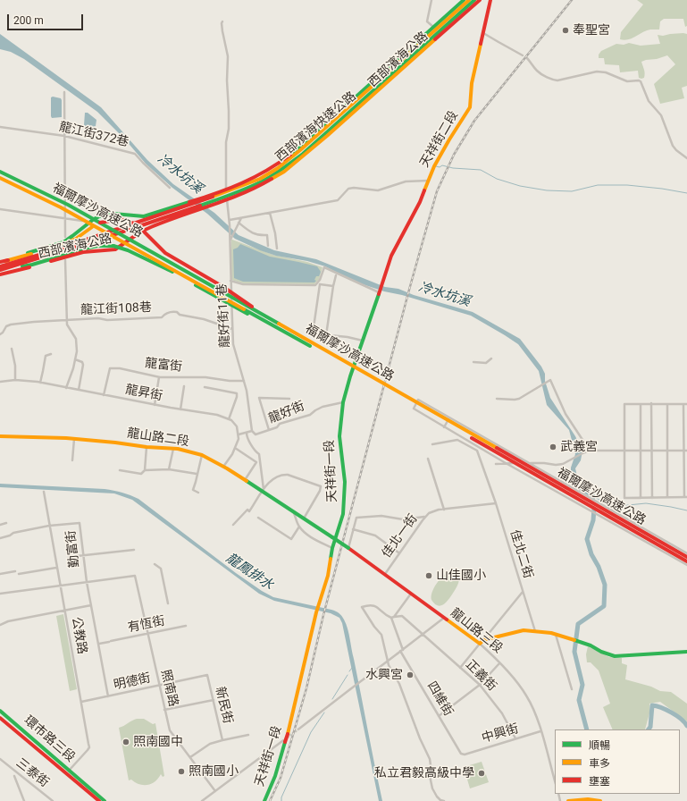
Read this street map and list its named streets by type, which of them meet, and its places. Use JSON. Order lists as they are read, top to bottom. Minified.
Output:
{"streets":{"main road":["西部濱海公路","西部濱海快速公路","天祥街二段","福爾摩沙高速公路","龍山路二段","天祥街一段","龍山路三段","環市路三段"],"street":["龍江街372巷","龍江街108巷","龍好街11巷","龍富街","龍昇街","龍好街","佳北一街","勤富街","佳北二街","有恆街","公教路","正義街","明德街","照南路","四維街","新民街","中興街","三泰街"]},"crossings":[["西部濱海公路","西部濱海快速公路"],["西部濱海公路","龍好街11巷"],["西部濱海快速公路","龍好街11巷"],["龍江街108巷","龍好街11巷"],["龍好街11巷","龍富街"],["龍好街11巷","龍好街"],["龍富街","龍昇街"],["龍好街","天祥街一段"],["龍山路二段","龍山路三段"],["佳北一街","佳北二街"],["佳北一街","龍山路三段"],["勤富街","有恆街"],["勤富街","公教路"],["勤富街","明德街"],["勤富街","照南路"],["佳北二街","龍山路三段"],["佳北二街","正義街"],["有恆街","照南路"],["龍山路三段","中興街"],["公教路","明德街"],["公教路","環市路三段"],["正義街","四維街"],["正義街","中興街"],["明德街","照南路"],["明德街","新民街"],["四維街","中興街"]],"water":["冷水坑溪","龍鳳排水"],"places":["奉聖宮","武義宮","山佳國小","水興宮","照南國中","照南國小","私立君毅高級中學"],"legend":["順暢","車多","壅塞"],"scale_bar":"200 m"}
